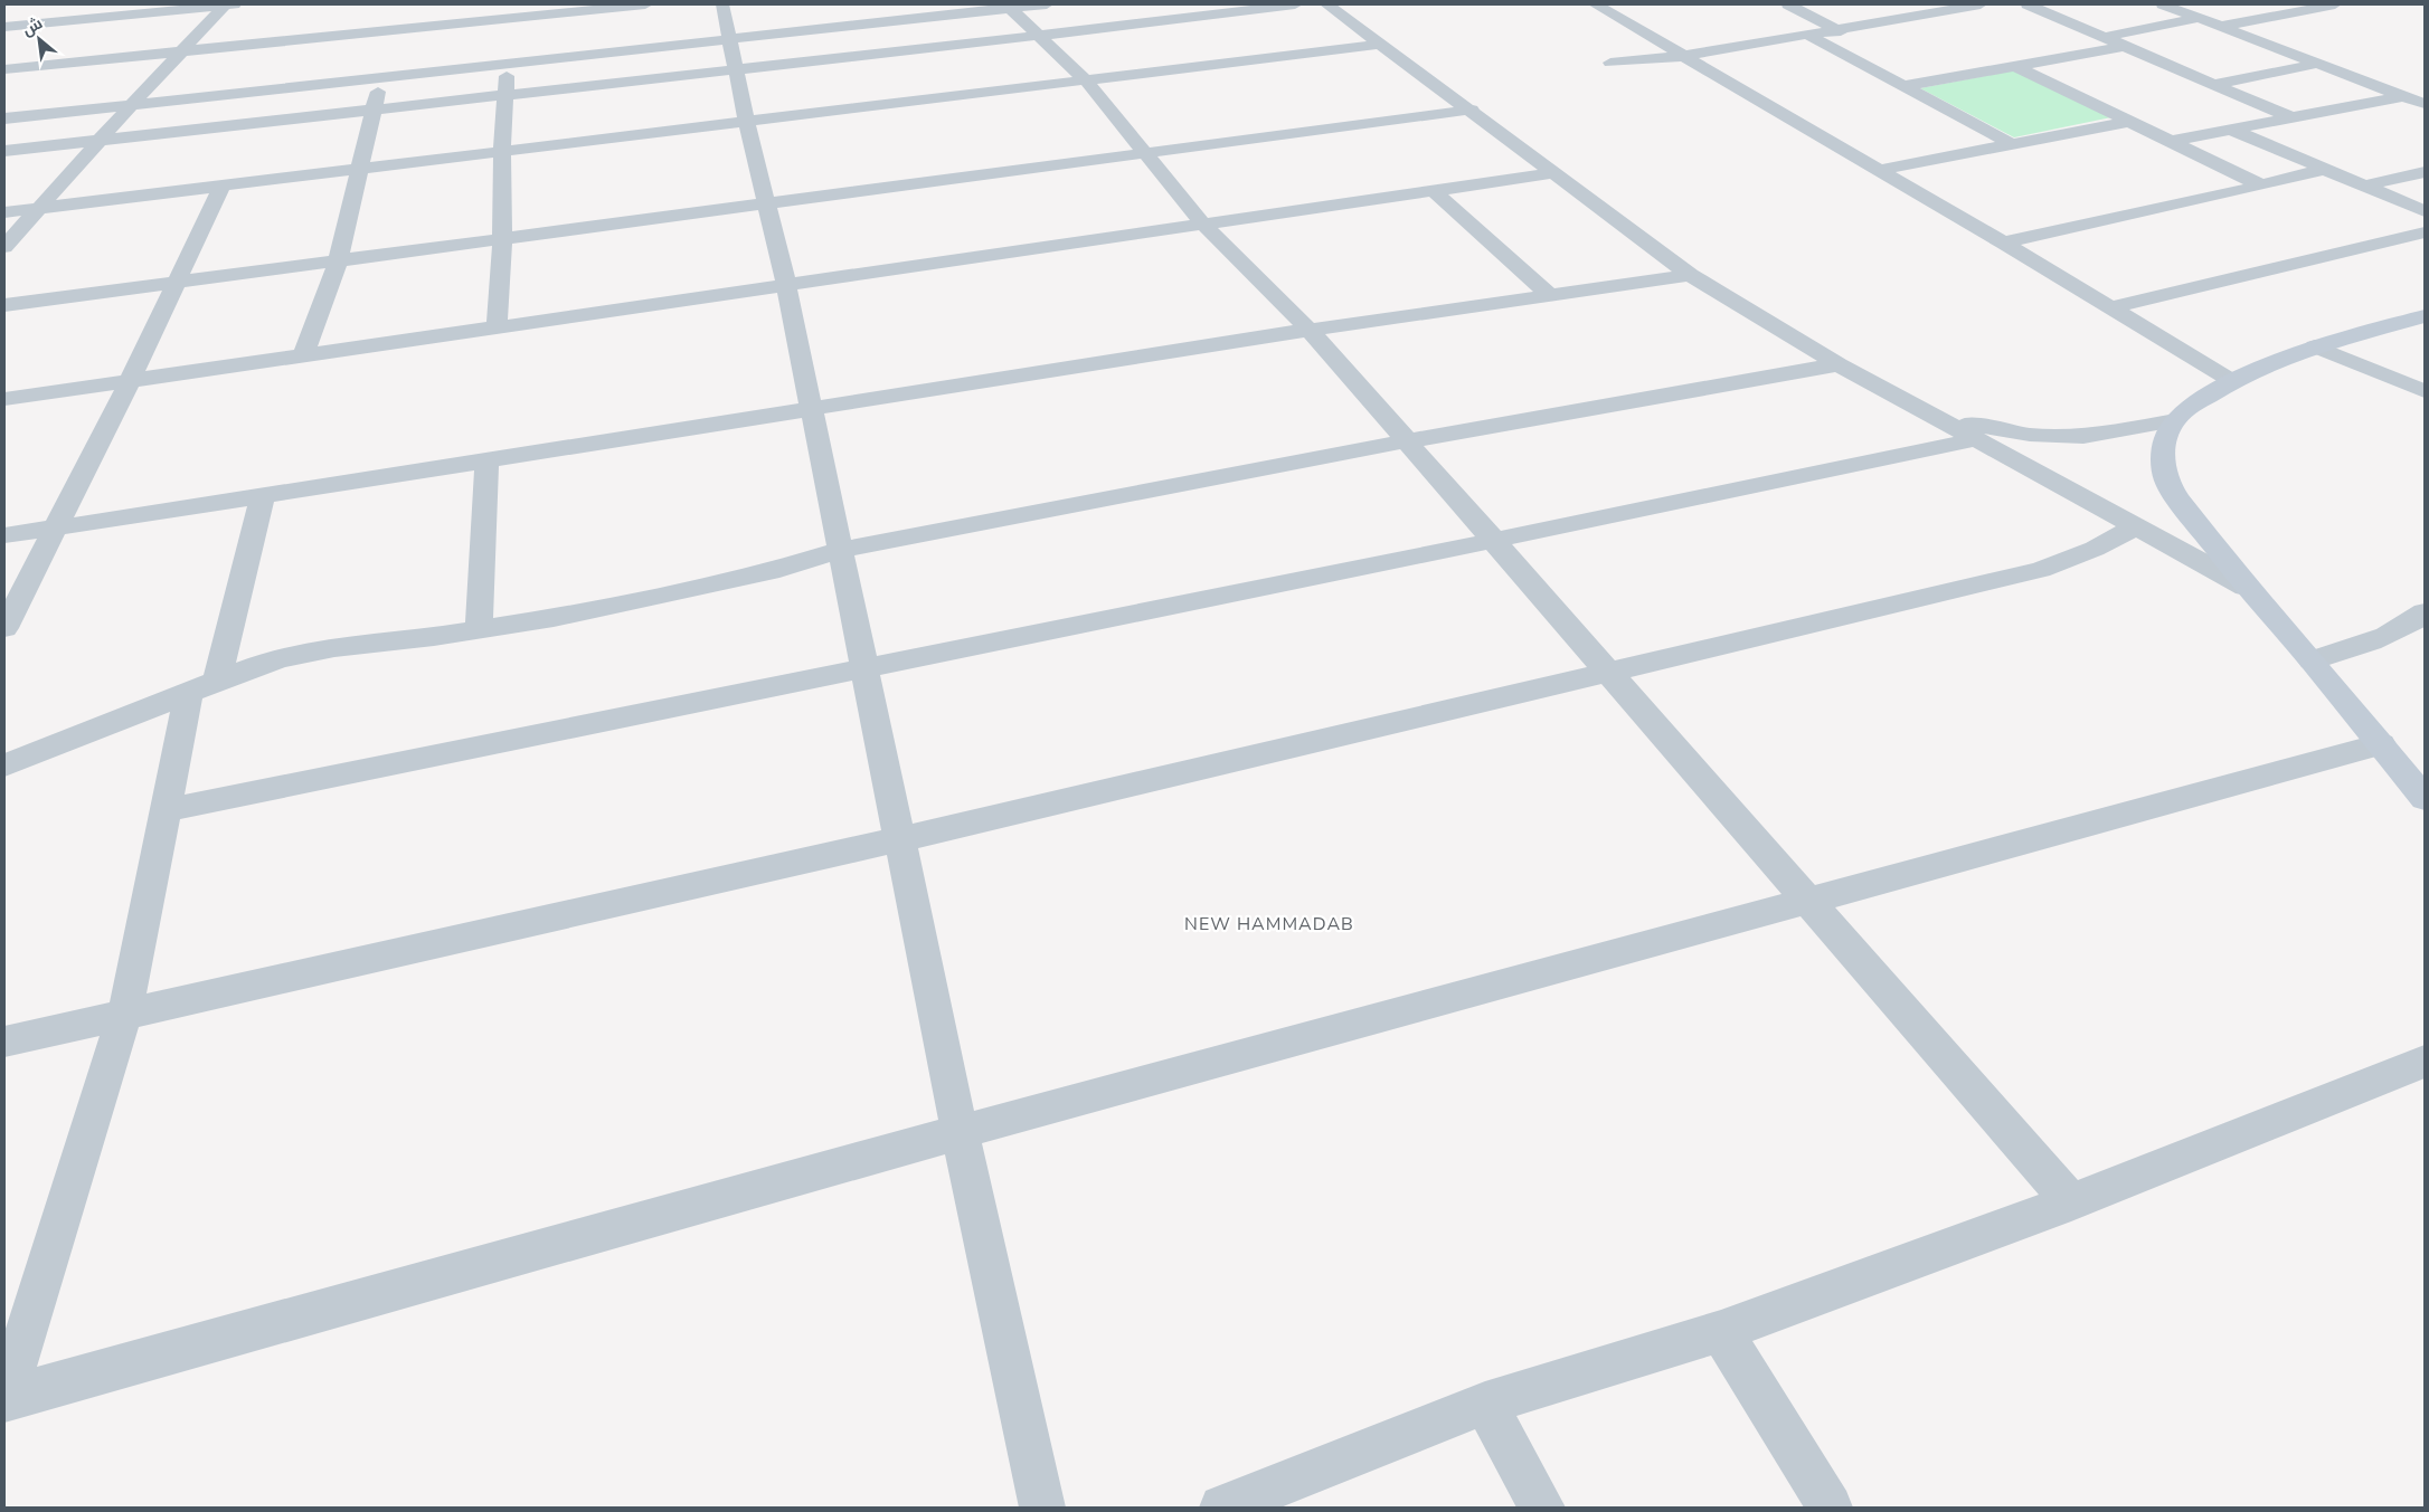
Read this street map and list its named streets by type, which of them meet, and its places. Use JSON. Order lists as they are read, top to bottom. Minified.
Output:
{"districts":["NEW HAMMADAB"],"north":"top left"}
